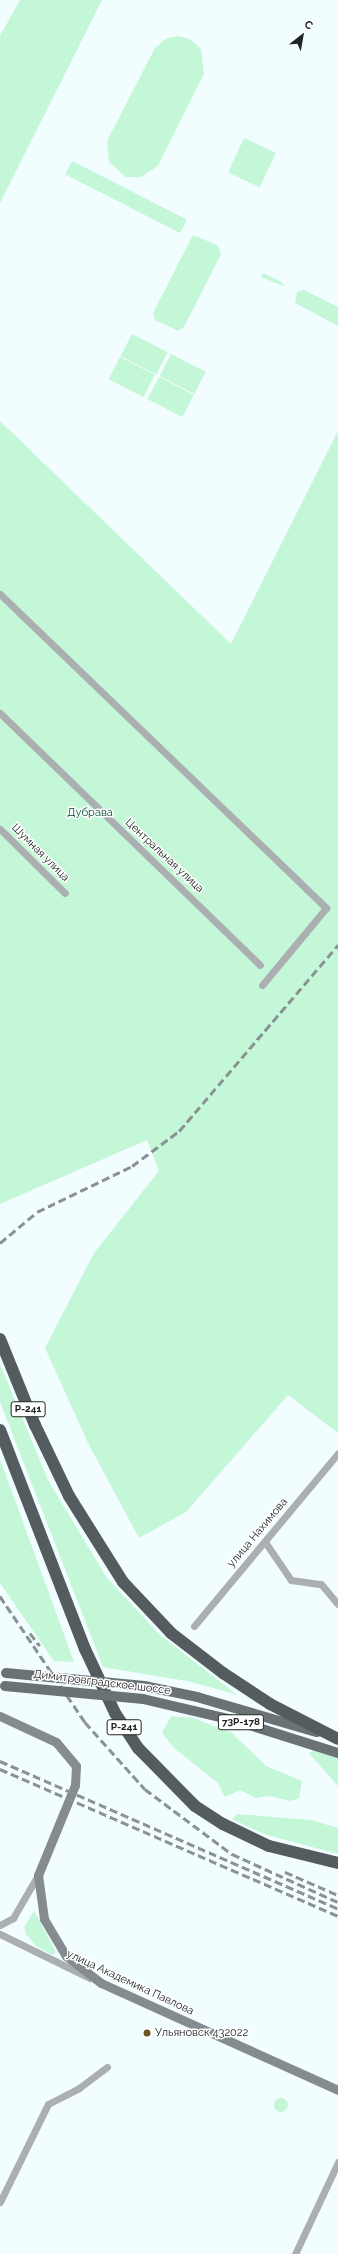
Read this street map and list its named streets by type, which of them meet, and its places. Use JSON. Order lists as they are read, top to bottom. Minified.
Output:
{"streets":{"highway":["Р-241"],"main road":["Димитровградское шоссе","73Р-178"],"street":["Шумная улица","Центральная улица","улица Нахимова","улица Академика Павлова"]},"crossings":[["Р-241","Димитровградское шоссе"]],"parks":["Дубрава"],"places":["Ульяновск 432022"],"north":"top right"}
